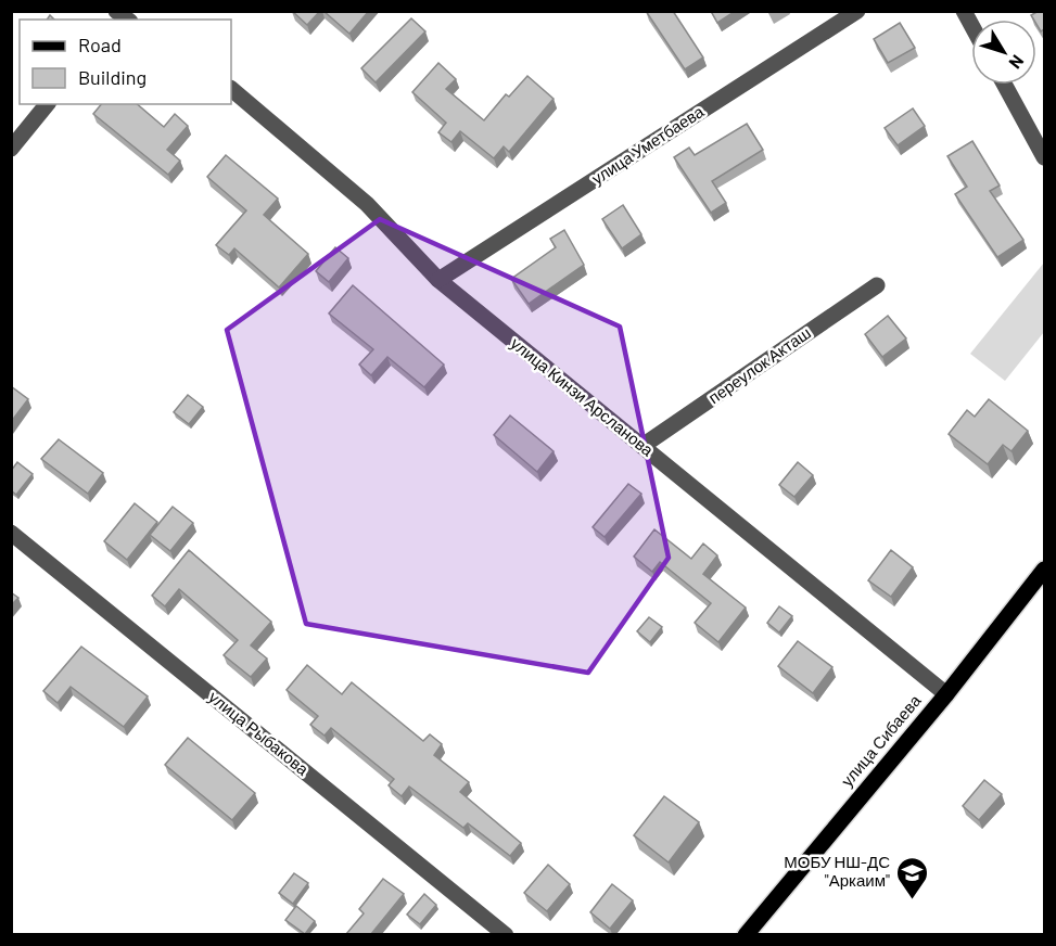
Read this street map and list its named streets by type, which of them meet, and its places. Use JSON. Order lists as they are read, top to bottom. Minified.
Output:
{"streets":{"main road":["улица Сибаева"],"street":["улица Уметбаева","переулок Акташ","улица Кинзи Арсланова","улица Рыбакова"]},"crossings":[["улица Уметбаева","улица Кинзи Арсланова"],["переулок Акташ","улица Кинзи Арсланова"],["улица Кинзи Арсланова","улица Сибаева"]],"places":{"school or university":["МОБУ НШ-ДС \"Аркаим\""]},"legend":["Road","Building"],"north":"bottom right"}
